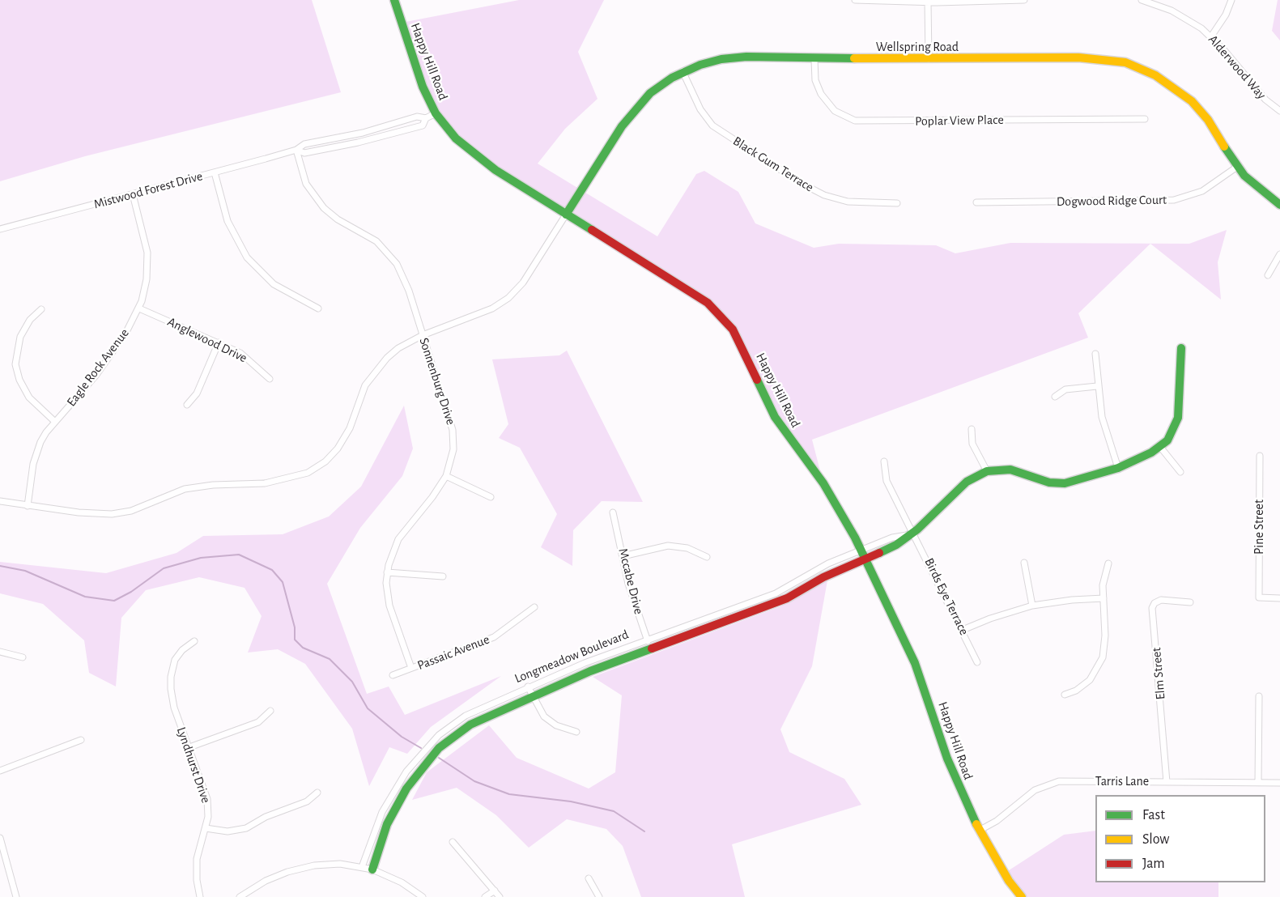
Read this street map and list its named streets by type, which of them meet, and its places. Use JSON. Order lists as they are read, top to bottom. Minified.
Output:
{"streets":{"street":["Wellspring Road","Happy Hill Road","Alderwood Way","Poplar View Place","Black Gum Terrace","Mistwood Forest Drive","Dogwood Ridge Court","Anglewood Drive","Eagle Rock Avenue","Sonnenburg Drive","Pine Street","Mccabe Drive","Birds Eye Terrace","Passaic Avenue","Longmeadow Boulevard","Elm Street","Lyndhurst Drive","Tarris Lane"]},"crossings":[["Wellspring Road","Happy Hill Road"],["Wellspring Road","Poplar View Place"],["Wellspring Road","Black Gum Terrace"],["Wellspring Road","Dogwood Ridge Court"],["Happy Hill Road","Mistwood Forest Drive"],["Happy Hill Road","Longmeadow Boulevard"],["Happy Hill Road","Tarris Lane"],["Mistwood Forest Drive","Eagle Rock Avenue"],["Mistwood Forest Drive","Sonnenburg Drive"],["Anglewood Drive","Eagle Rock Avenue"],["Sonnenburg Drive","Passaic Avenue"],["Mccabe Drive","Longmeadow Boulevard"],["Birds Eye Terrace","Longmeadow Boulevard"],["Elm Street","Tarris Lane"]],"legend":["Fast","Slow","Jam"]}
